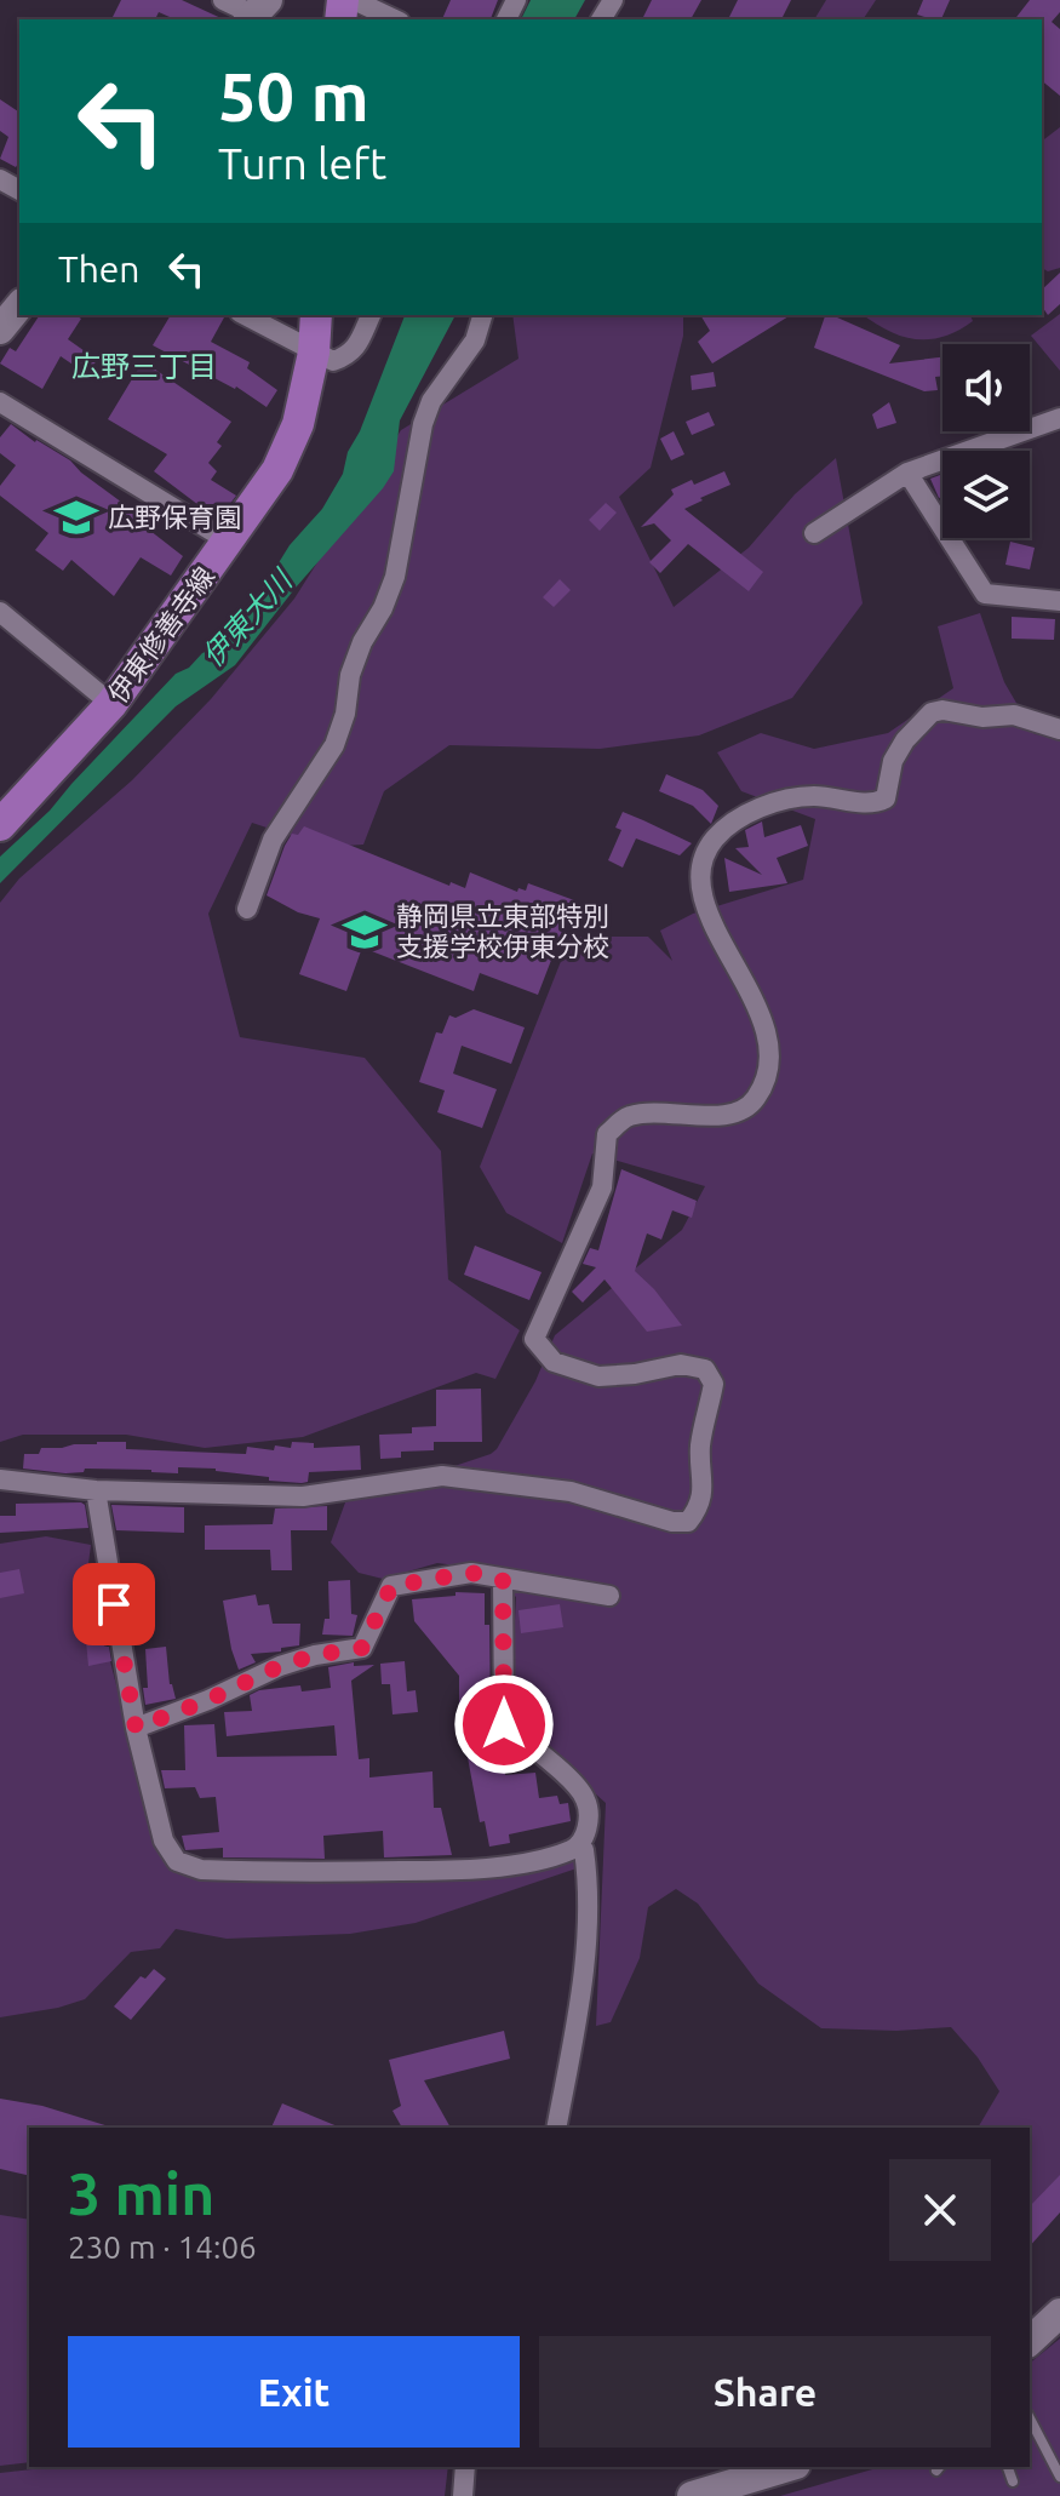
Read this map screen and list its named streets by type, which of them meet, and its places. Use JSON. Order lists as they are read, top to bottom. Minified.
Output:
{"streets":{"main road":["伊東修善寺線"]},"districts":["広野三丁目"],"water":["伊東大川"],"places":{"school or university":["広野保育園","静岡県立東部特別 支援学校伊東分校"]},"page":{"turn":["50 m","Turn left"],"then":"Then","heading":["3 min","230 m · 14:06"],"buttons":["Exit","Share"]}}
